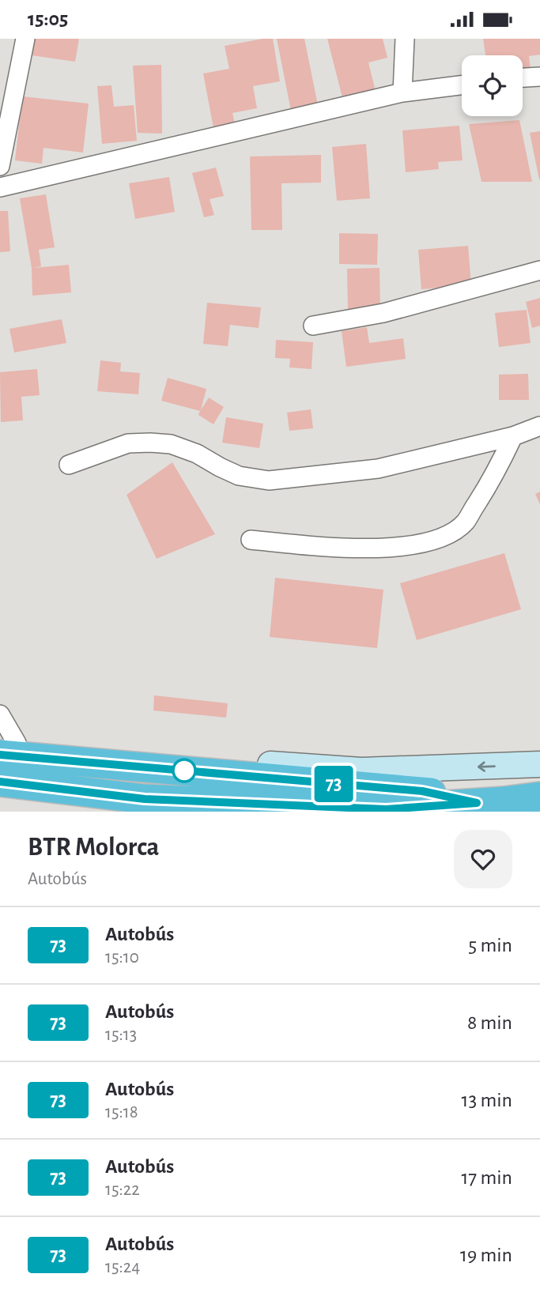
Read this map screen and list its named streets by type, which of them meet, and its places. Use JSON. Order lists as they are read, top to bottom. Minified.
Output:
{"lines":["bus line 73"],"page":{"status":"15:05","on_map":"73","heading":["BTR Molorca","Autobús"],"list":[{"mark":"73","name":"Autobús","note":"15:10","value":"5 min"},{"mark":"73","name":"Autobús","note":"15:13","value":"8 min"},{"mark":"73","name":"Autobús","note":"15:18","value":"13 min"},{"mark":"73","name":"Autobús","note":"15:22","value":"17 min"},{"mark":"73","name":"Autobús","note":"15:24","value":"19 min"}]}}
